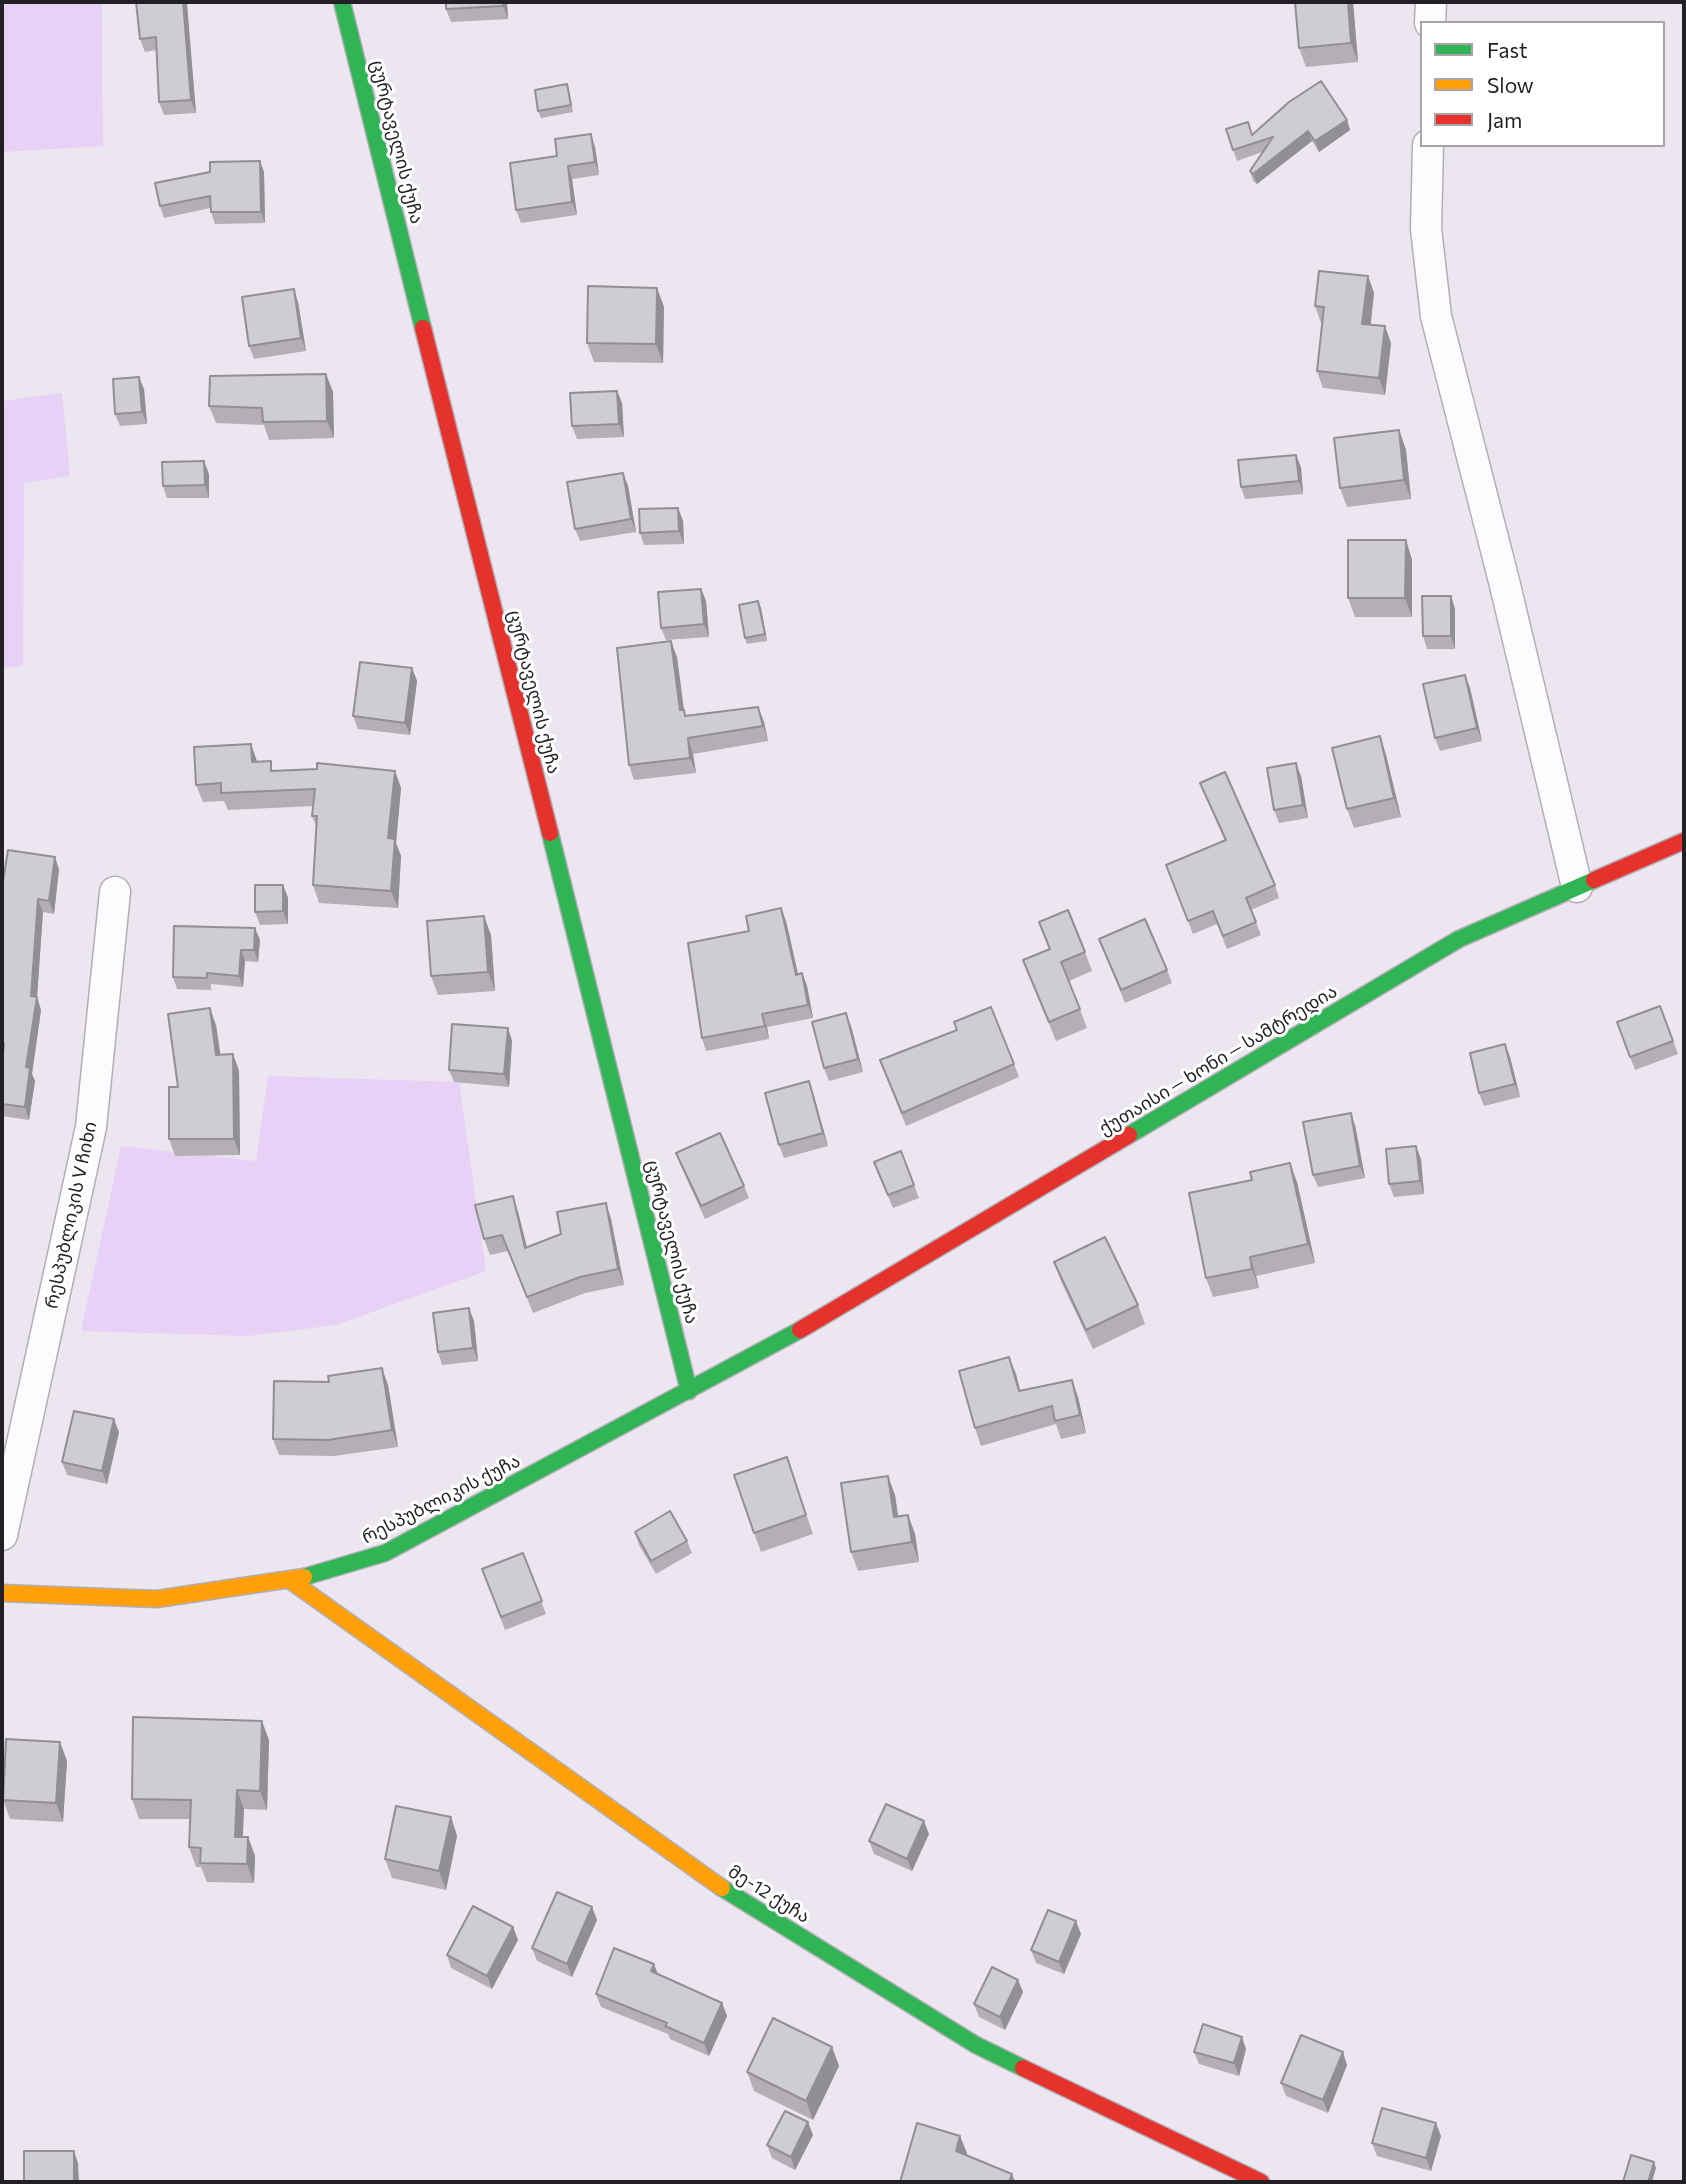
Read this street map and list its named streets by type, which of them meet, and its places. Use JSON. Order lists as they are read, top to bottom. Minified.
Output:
{"streets":{"street":["ცურტაველის ქუჩა","ქუთაისი — ხონი — სამტრედია","რესპუბლიკის V ჩიხი","რესპუბლიკის ქუჩა","მე-12 ქუჩა"]},"crossings":[["ცურტაველის ქუჩა","რესპუბლიკის ქუჩა"],["ქუთაისი — ხონი — სამტრედია","რესპუბლიკის ქუჩა"],["რესპუბლიკის ქუჩა","მე-12 ქუჩა"]],"legend":["Fast","Slow","Jam"]}
